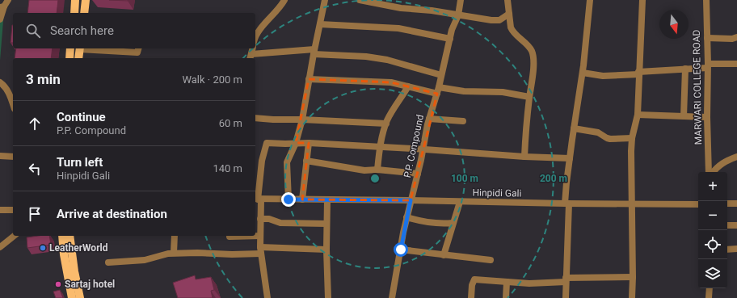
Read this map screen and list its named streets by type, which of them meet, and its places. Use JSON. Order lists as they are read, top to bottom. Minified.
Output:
{"streets":{"street":["MARWARI COLLEGE ROAD","P.P. Compound","Hinpidi Gali"]},"crossings":[["P.P. Compound","Hinpidi Gali"]],"places":["LeatherWorld","Sartaj hotel"],"north":"bottom","page":{"search":"Search here","heading":["3 min","Walk · 200 m"],"list":[["Continue","P.P. Compound","60 m"],["Turn left","Hinpidi Gali","140 m"],"Arrive at destination"],"map_buttons":["+","−"]},"rings":["100 m","200 m"]}
